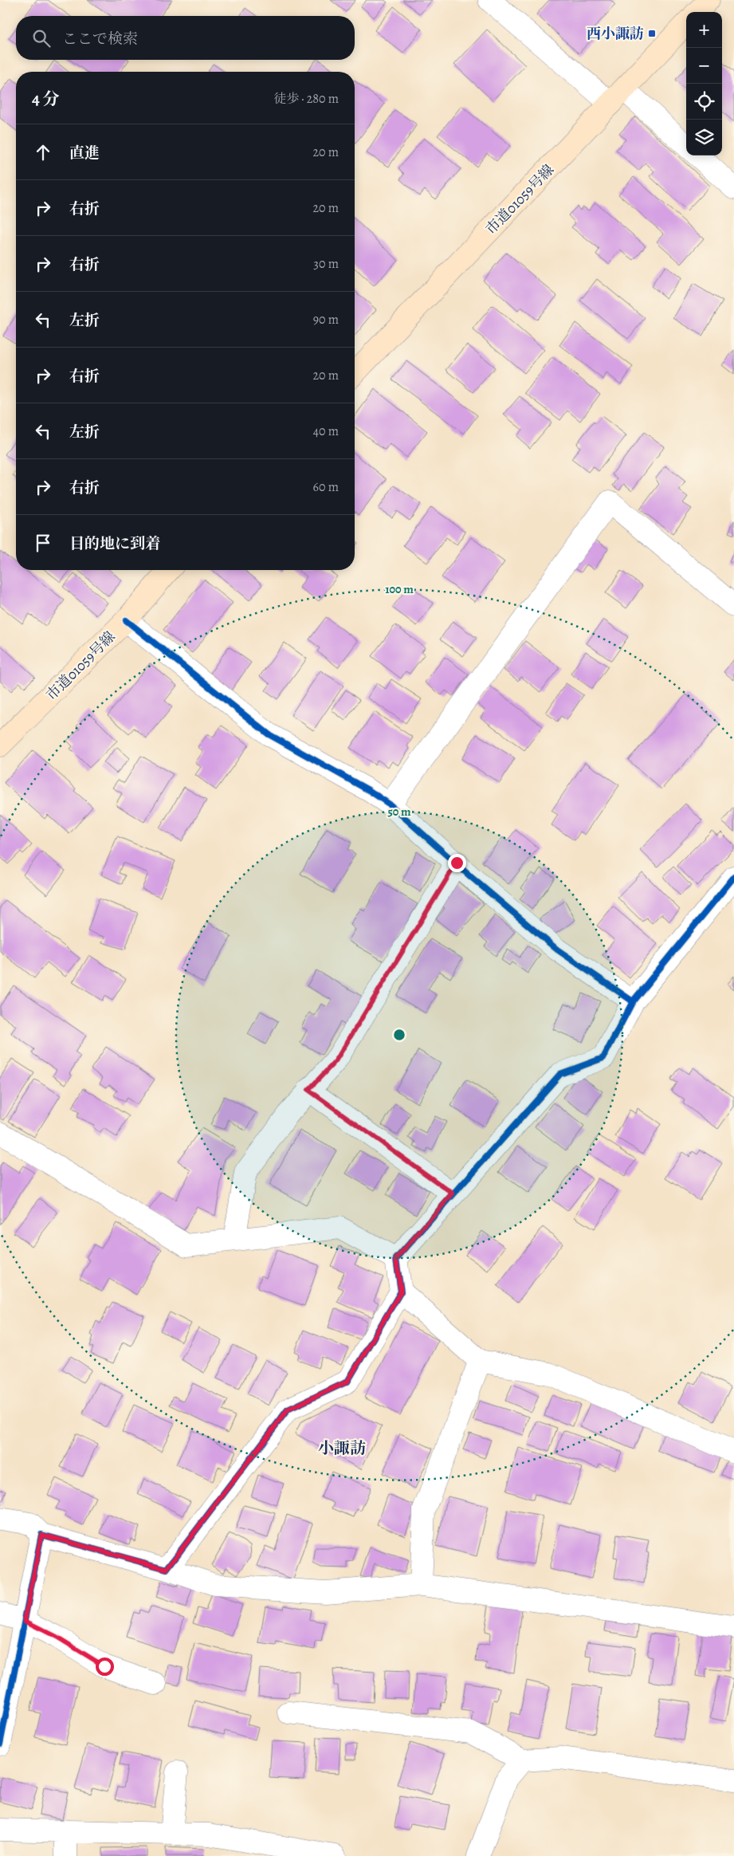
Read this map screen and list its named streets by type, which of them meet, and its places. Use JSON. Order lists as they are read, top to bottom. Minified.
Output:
{"streets":{"street":["市道01059号線"]},"districts":["小諏訪"],"places":{"transit":["西小諏訪"]},"page":{"map_buttons":["+","−"],"search":"ここで検索","heading":["4 分","徒歩 · 280 m"],"list":[["直進","20 m"],["右折","20 m"],["右折","30 m"],["左折","90 m"],["右折","20 m"],["左折","40 m"],["右折","60 m"],"目的地に到着"]},"rings":["100 m","50 m"]}
